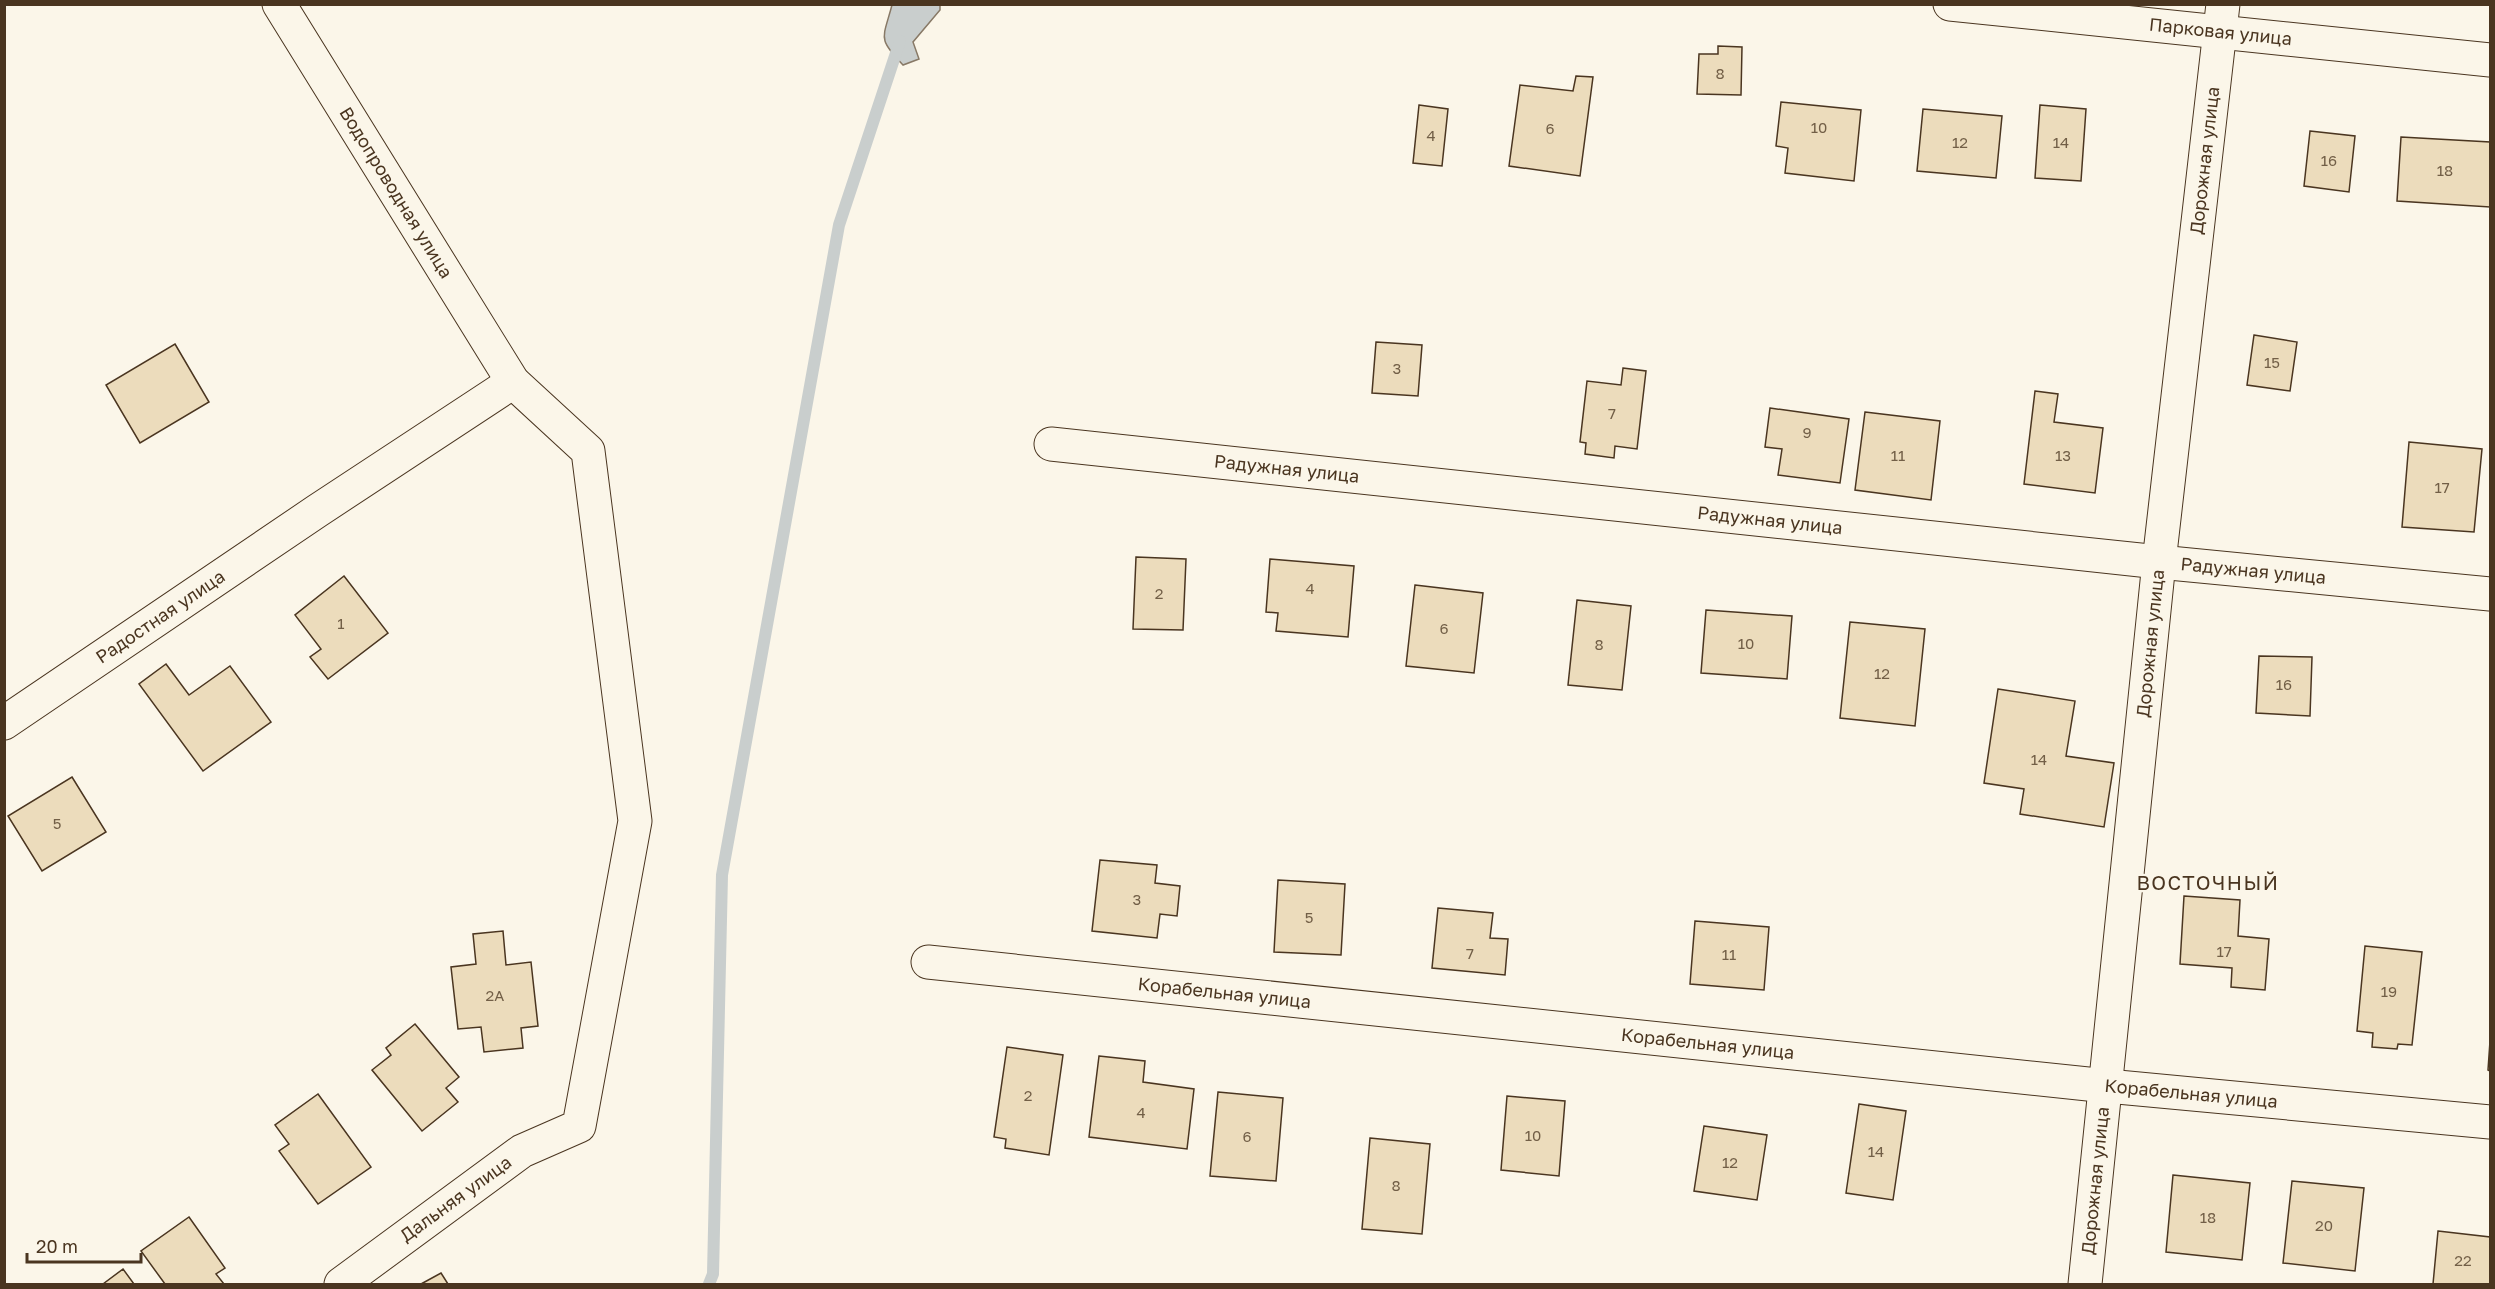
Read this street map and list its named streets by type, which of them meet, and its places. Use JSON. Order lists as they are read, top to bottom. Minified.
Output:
{"streets":{"street":["Парковая улица","Дорожная улица","Водопроводная улица","Радужная улица","Радостная улица","Корабельная улица","Дальняя улица"]},"crossings":[["Парковая улица","Дорожная улица"],["Дорожная улица","Радужная улица"],["Дорожная улица","Корабельная улица"],["Водопроводная улица","Радостная улица"],["Водопроводная улица","Дальняя улица"]],"districts":["ВОСТОЧНЫЙ"],"house_numbers":["8","10","6","4","12","14","16","18","15","3","7","9","11","13","17","4","2","1","6","10","8","12","16","14","5","3","5","17","7","11","19","2А","2","4","10","6","14","12","8","18","20","22"],"scale_bar":"20 m"}
